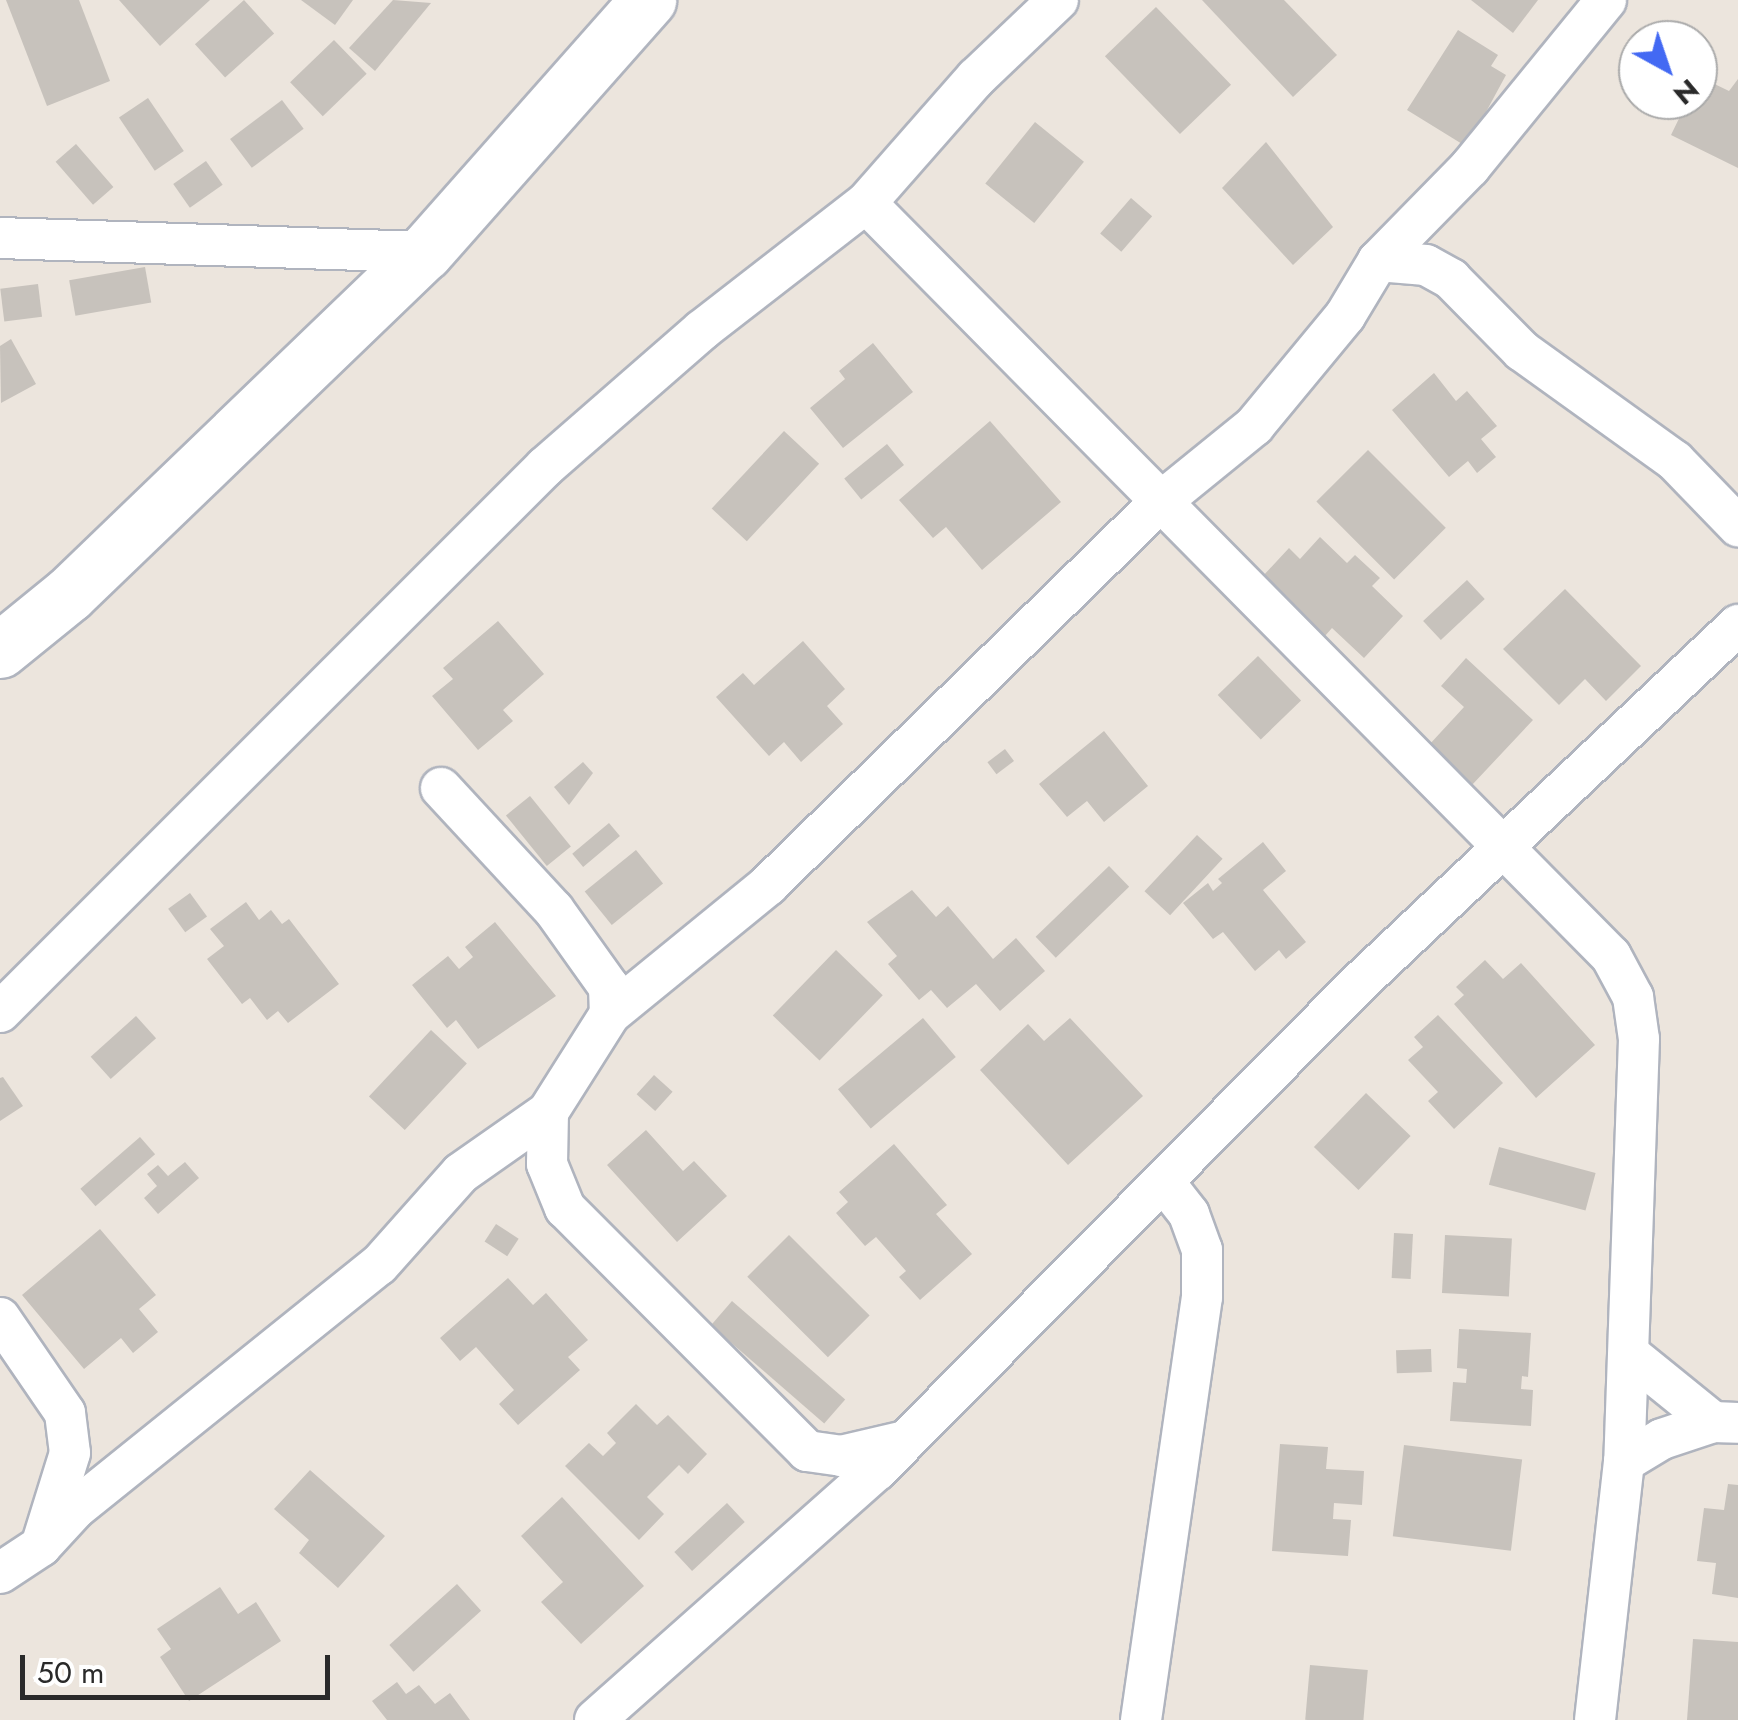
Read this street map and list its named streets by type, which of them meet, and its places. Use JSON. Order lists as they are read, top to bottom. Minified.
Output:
{"scale_bar":"50 m","north":"bottom right"}
